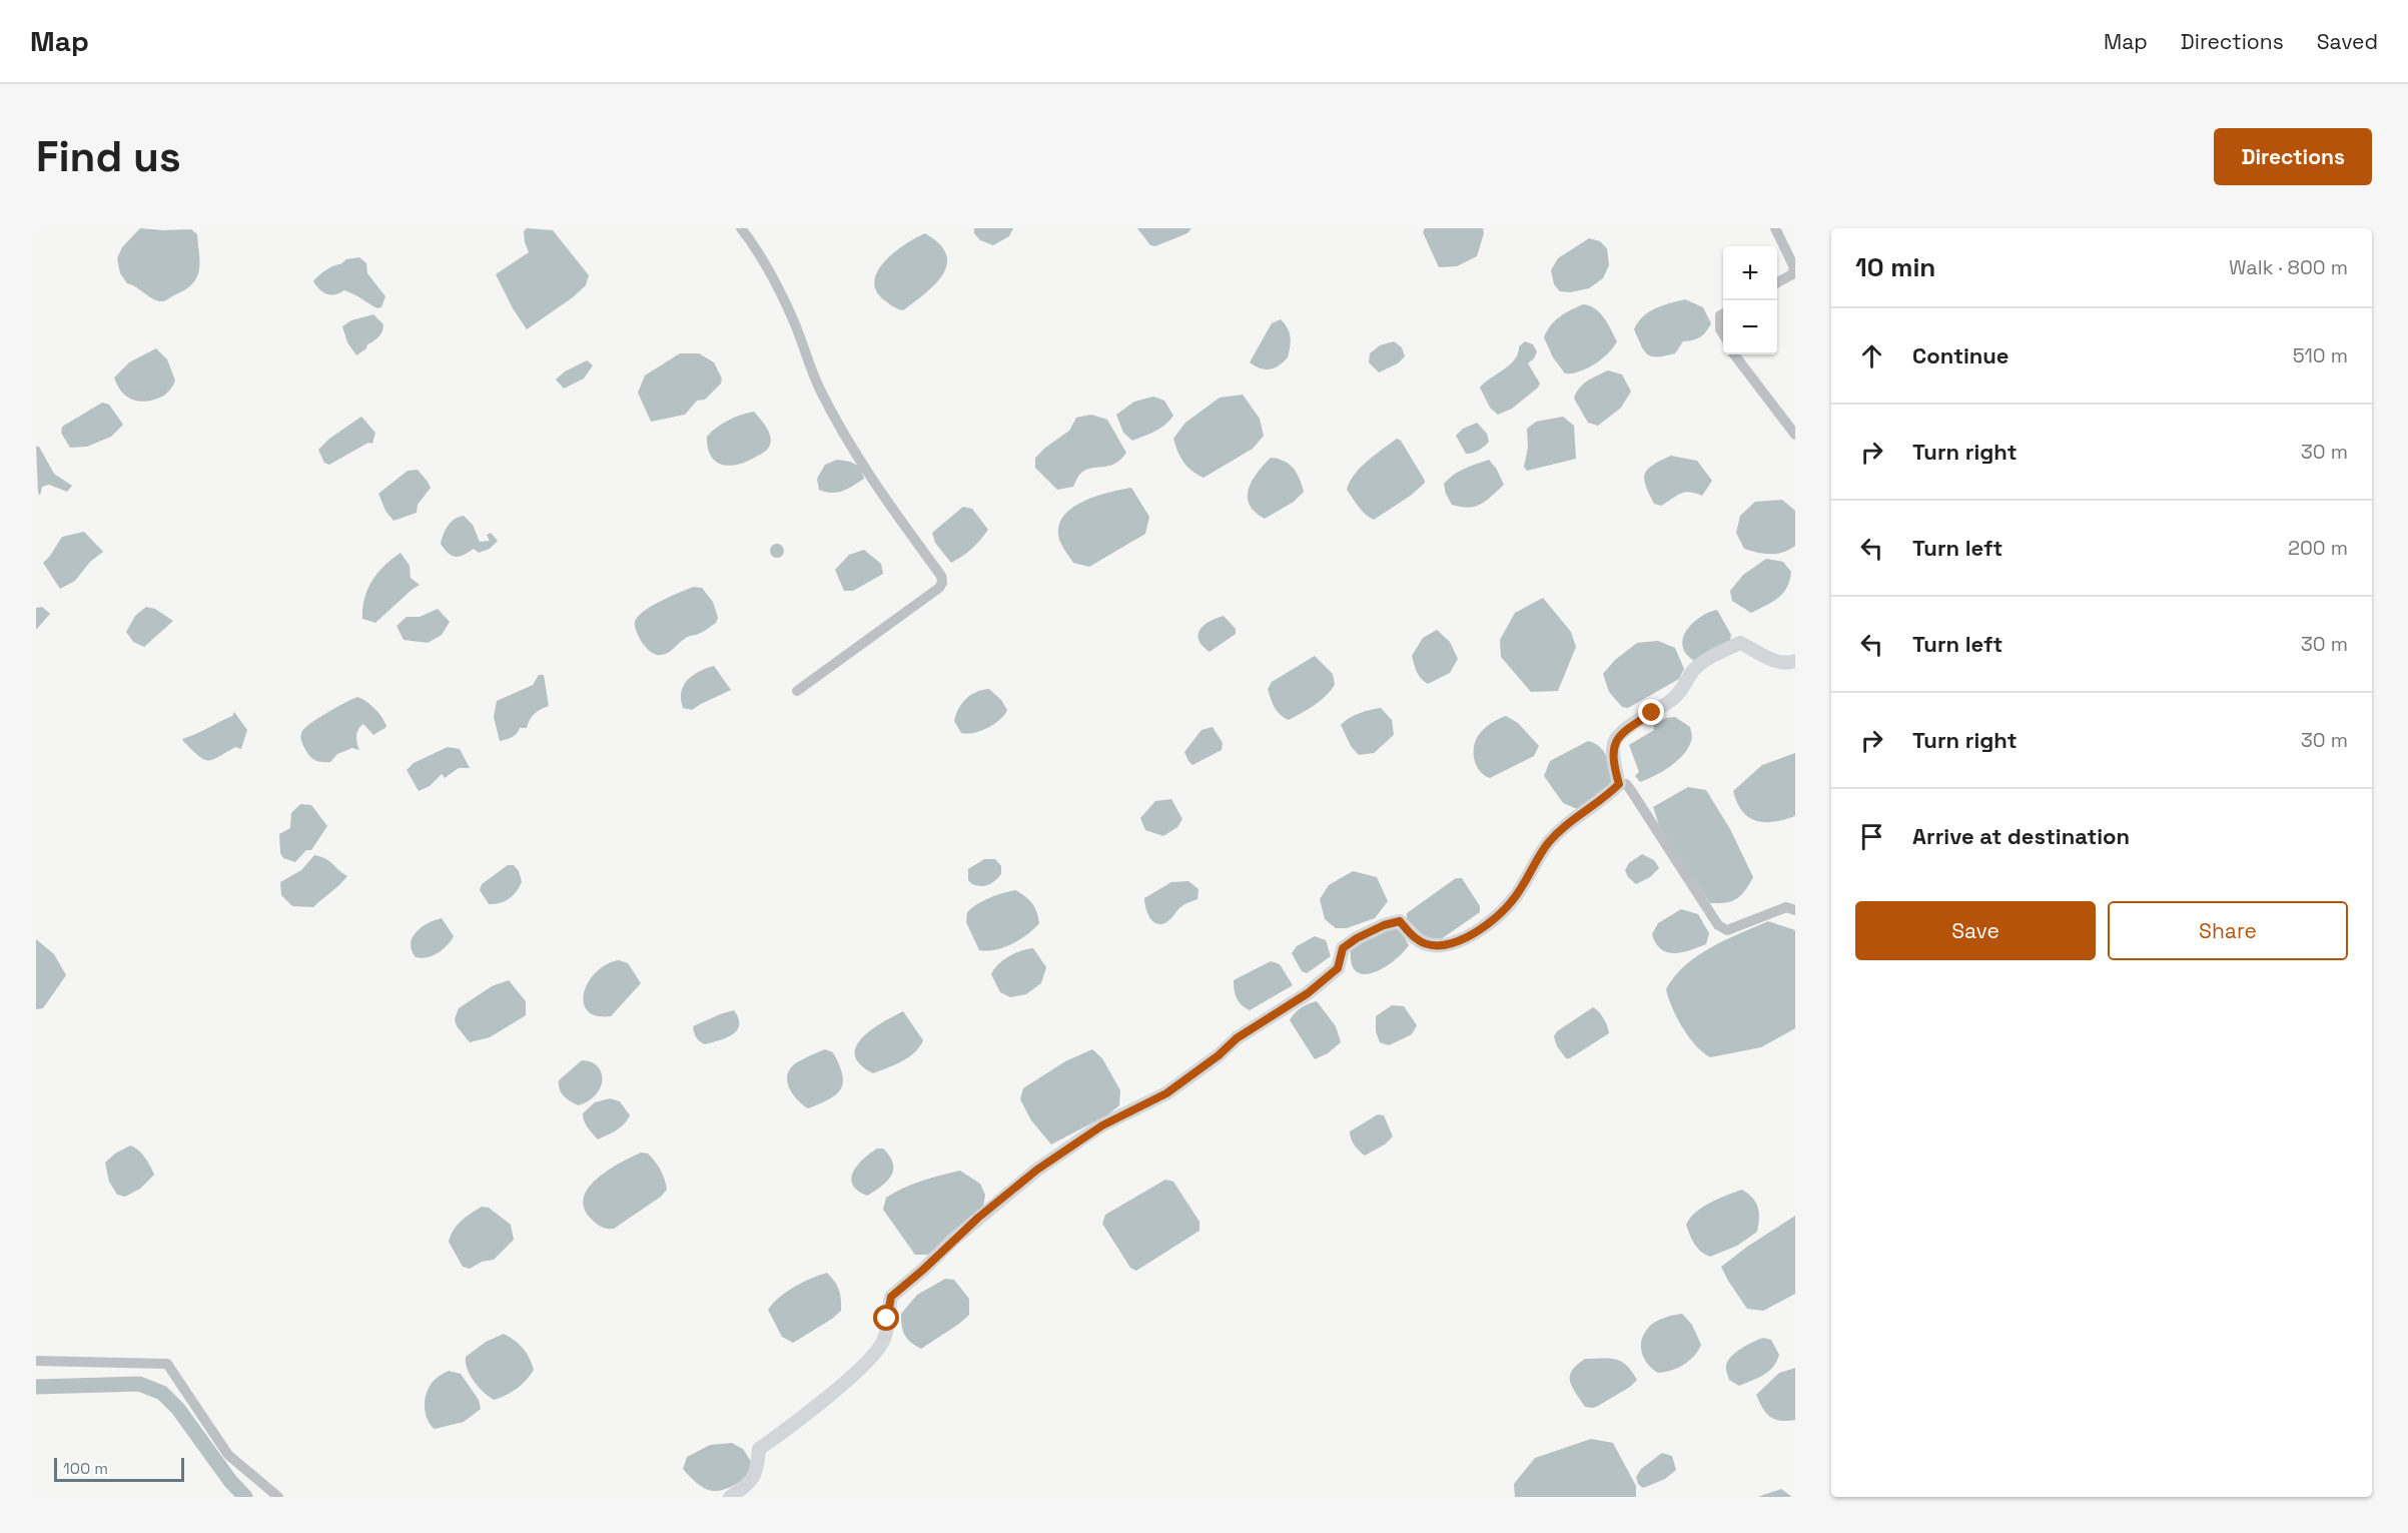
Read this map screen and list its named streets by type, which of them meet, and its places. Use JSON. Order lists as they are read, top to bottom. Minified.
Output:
{"scale_bar":"100 m","page":{"header":"Map","nav":["Map","Directions","Saved"],"buttons":["Directions",["Save","Share"]],"title":"Find us","heading":["10 min","Walk · 800 m"],"map_buttons":["+","−"],"list":[["Continue","510 m"],["Turn right","30 m"],["Turn left","200 m"],["Turn left","30 m"],["Turn right","30 m"],"Arrive at destination"],"scale":"100 m"}}
